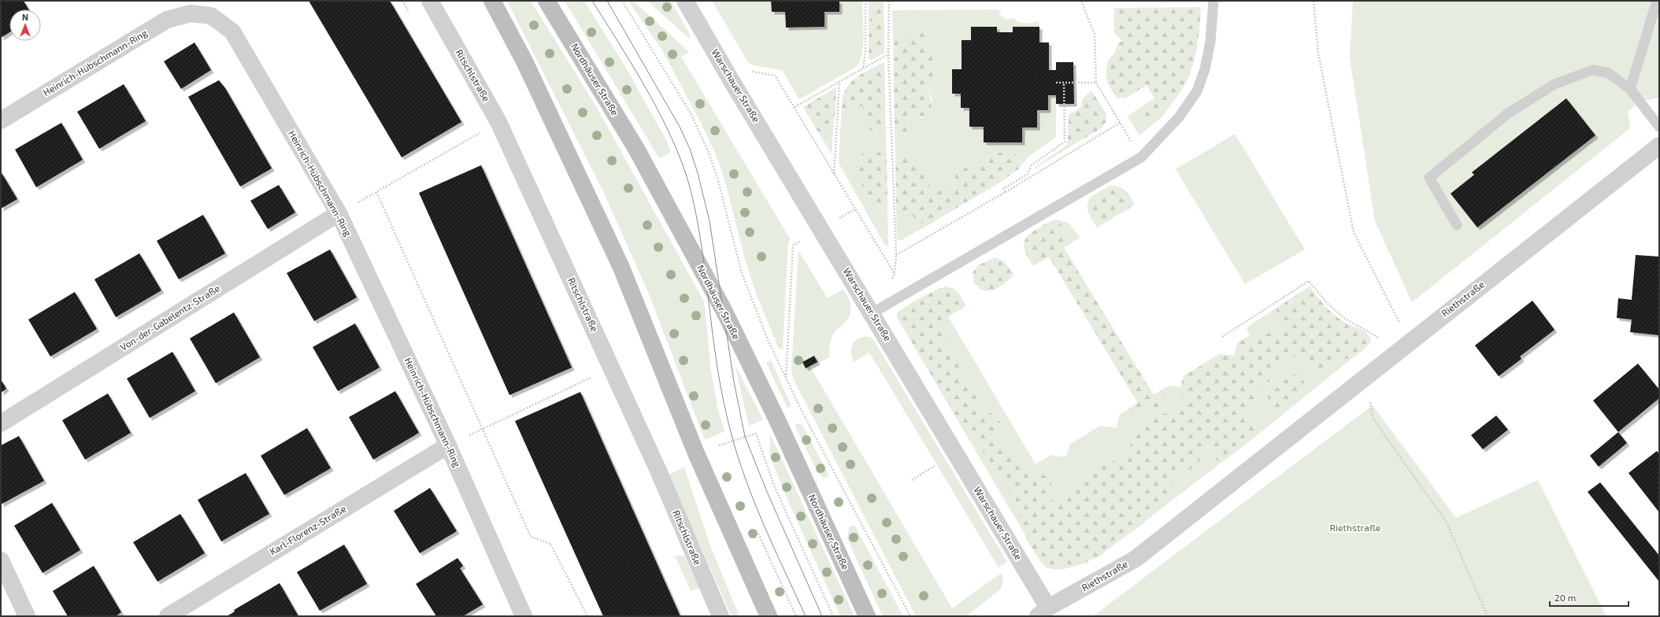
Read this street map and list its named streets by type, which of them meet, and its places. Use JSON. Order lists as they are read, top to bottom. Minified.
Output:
{"streets":{"main road":["Nordhäuser Straße"],"street":["Heinrich-Hübschmann-Ring","Ritschlstraße","Warschauer Straße","Riethstraße","Von-der-Gabelentz-Straße","Karl-Florenz-Straße"]},"crossings":[["Heinrich-Hübschmann-Ring","Von-der-Gabelentz-Straße"],["Heinrich-Hübschmann-Ring","Karl-Florenz-Straße"],["Warschauer Straße","Riethstraße"]],"parks":["Riethstraße"],"scale_bar":"20 m","north":"top"}
